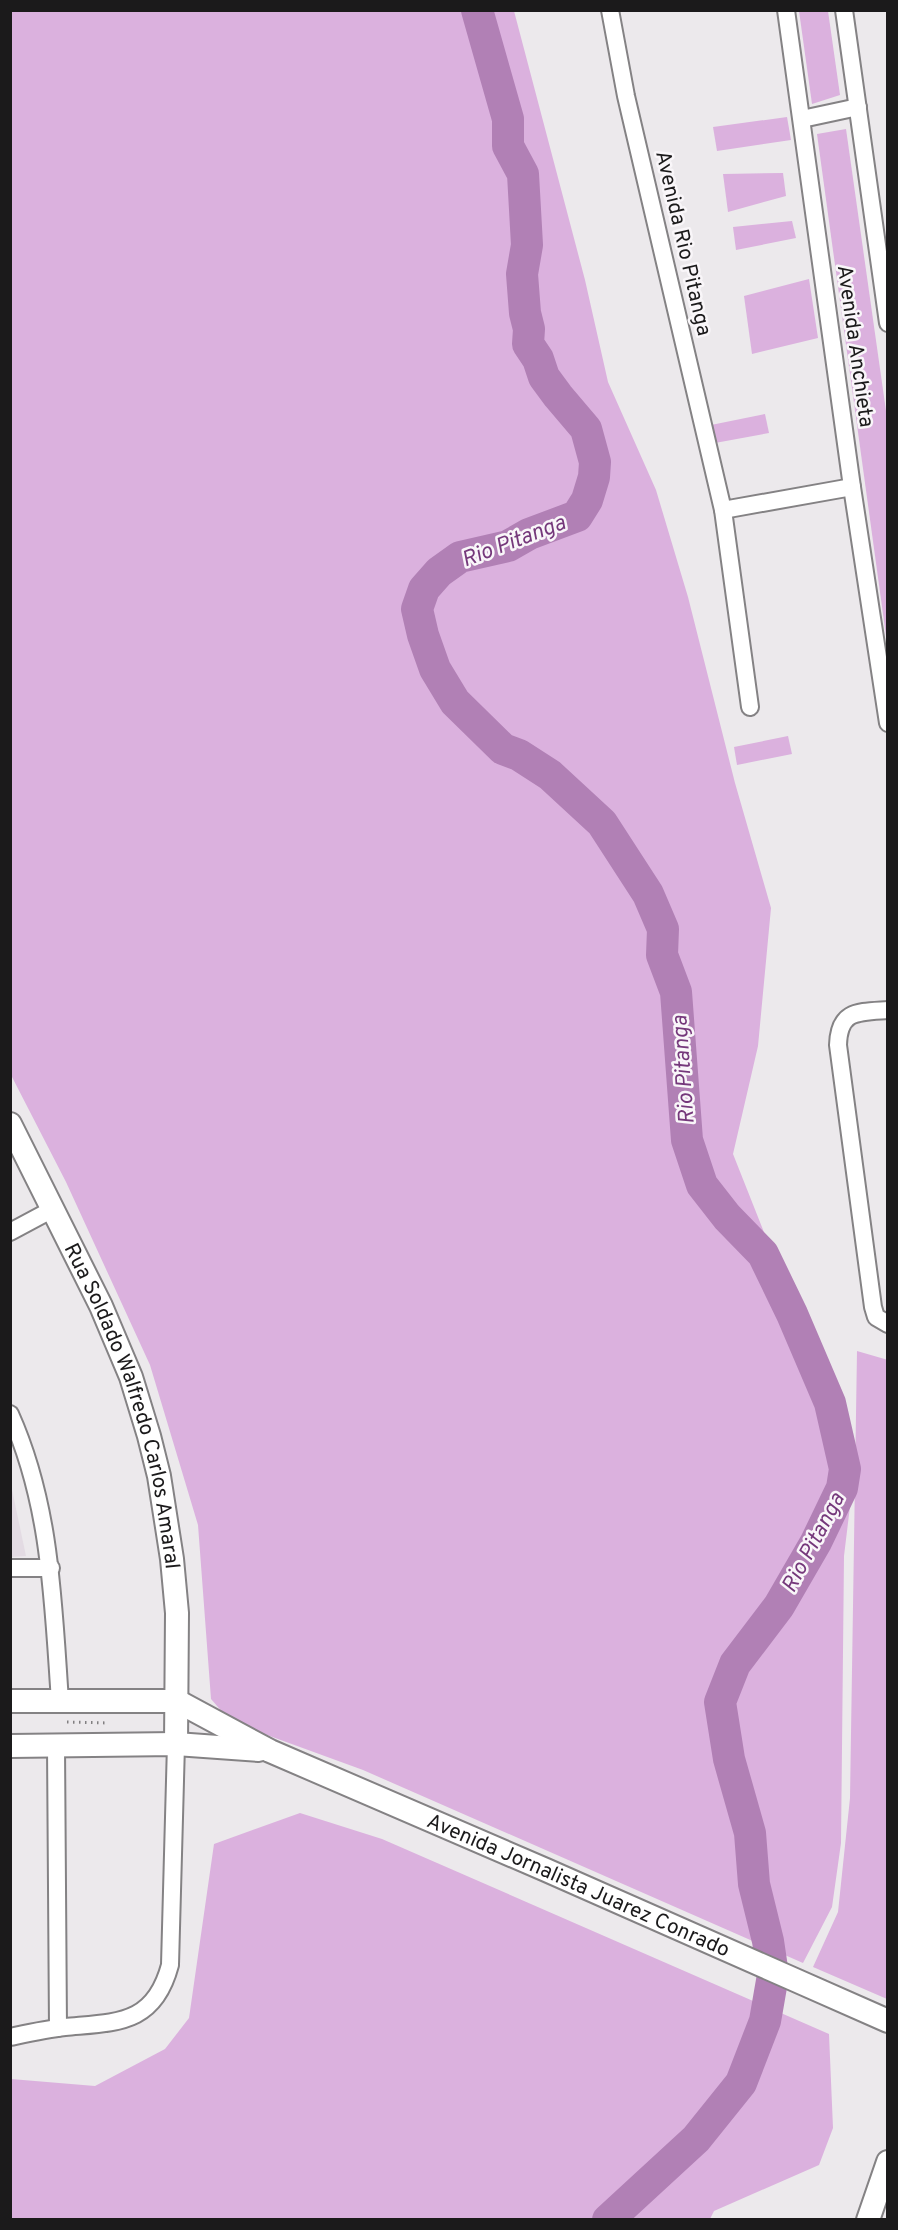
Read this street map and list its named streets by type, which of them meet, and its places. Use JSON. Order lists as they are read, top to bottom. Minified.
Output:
{"streets":{"main road":["Rua Soldado Walfredo Carlos Amaral","Avenida Jornalista Juarez Conrado"],"street":["Avenida Rio Pitanga","Avenida Anchieta"]},"crossings":[["Rua Soldado Walfredo Carlos Amaral","Avenida Jornalista Juarez Conrado"]],"water":["Rio Pitanga"]}
